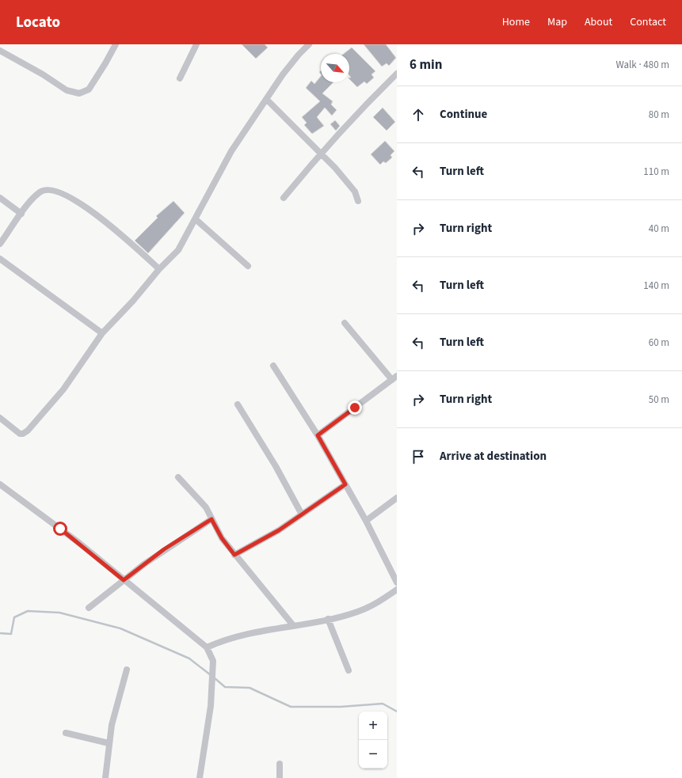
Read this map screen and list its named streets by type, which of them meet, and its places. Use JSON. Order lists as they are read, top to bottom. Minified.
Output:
{"north":"bottom right","page":{"header":"Locato","nav":["Home","Map","About","Contact"],"heading":["6 min","Walk · 480 m"],"list":[["Continue","80 m"],["Turn left","110 m"],["Turn right","40 m"],["Turn left","140 m"],["Turn left","60 m"],["Turn right","50 m"],"Arrive at destination"],"map_buttons":["+","−"]}}
